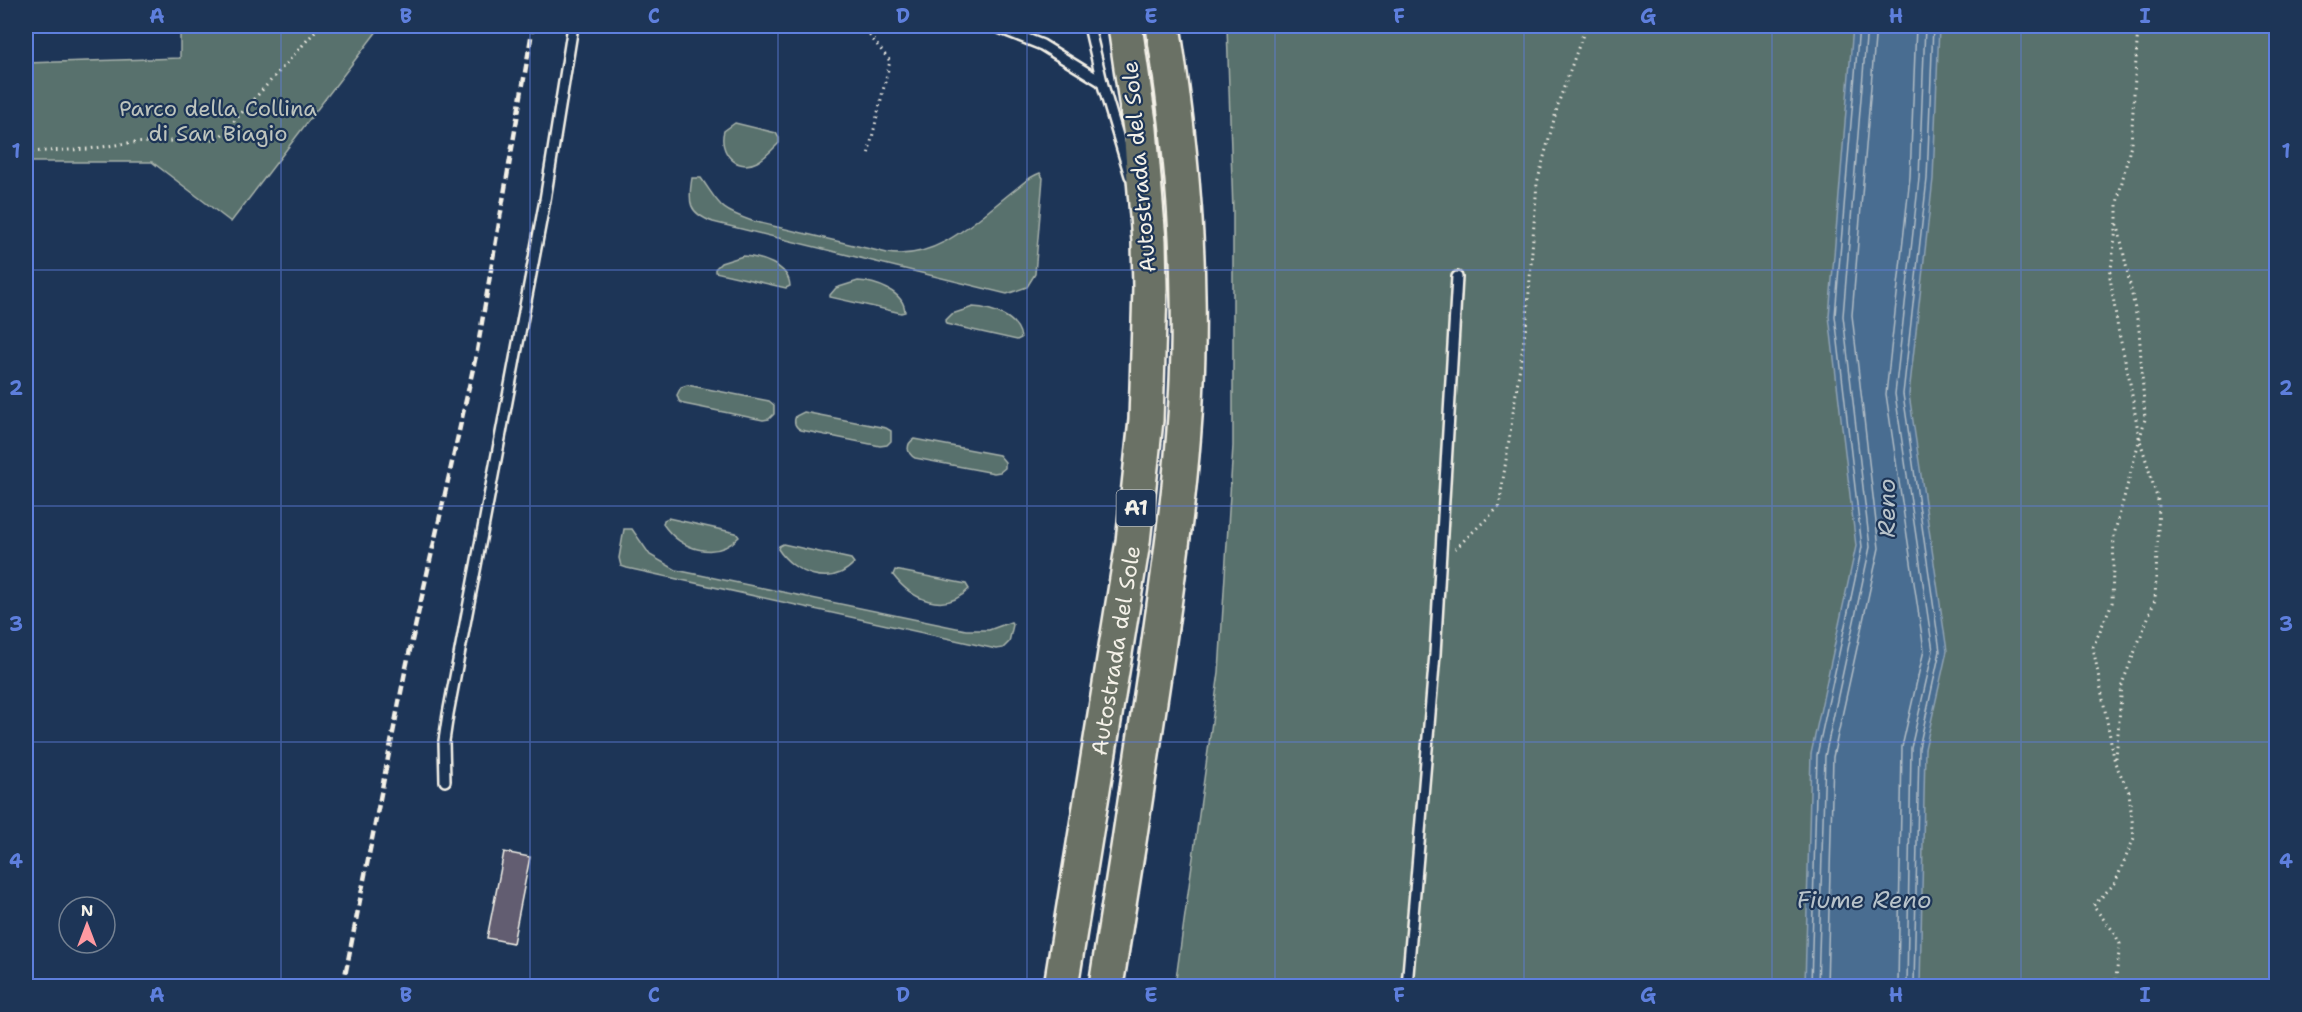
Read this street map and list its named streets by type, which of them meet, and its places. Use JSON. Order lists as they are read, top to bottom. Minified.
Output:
{"streets":{"highway":["Autostrada del Sole","A1"]},"water":["Reno","Fiume Reno"],"parks":["Parco della Collina di San Biagio"],"north":"top","grid":{"columns":["A","B","C","D","E","F","G","H","I"],"rows":["1","2","3","4"]}}
